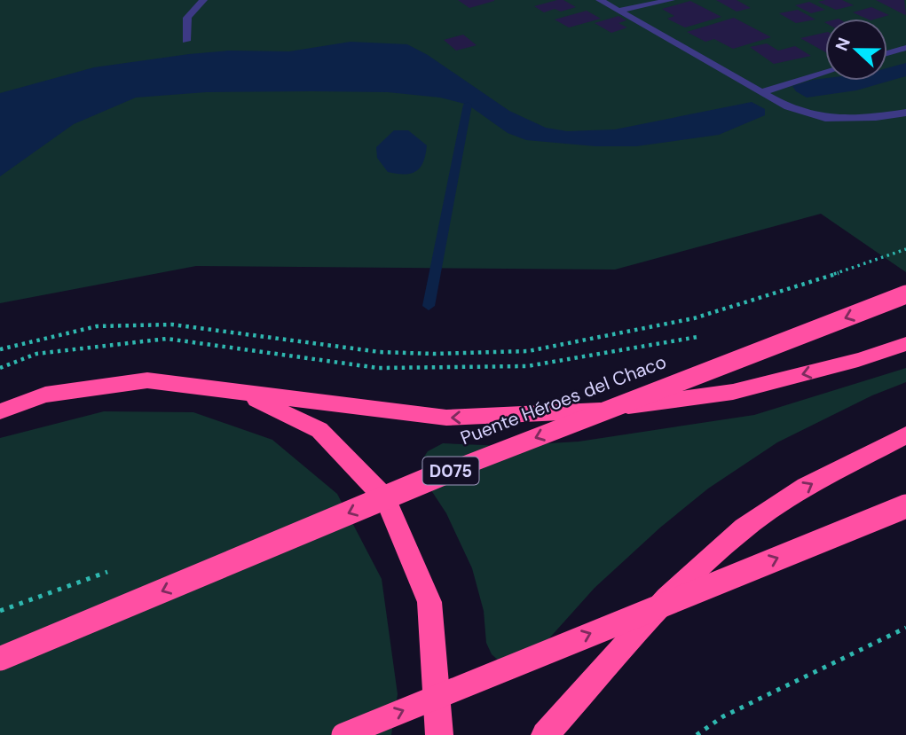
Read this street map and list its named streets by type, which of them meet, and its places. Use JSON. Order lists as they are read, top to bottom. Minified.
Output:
{"streets":{"highway":["Puente Héroes del Chaco","D075"]},"north":"left"}
